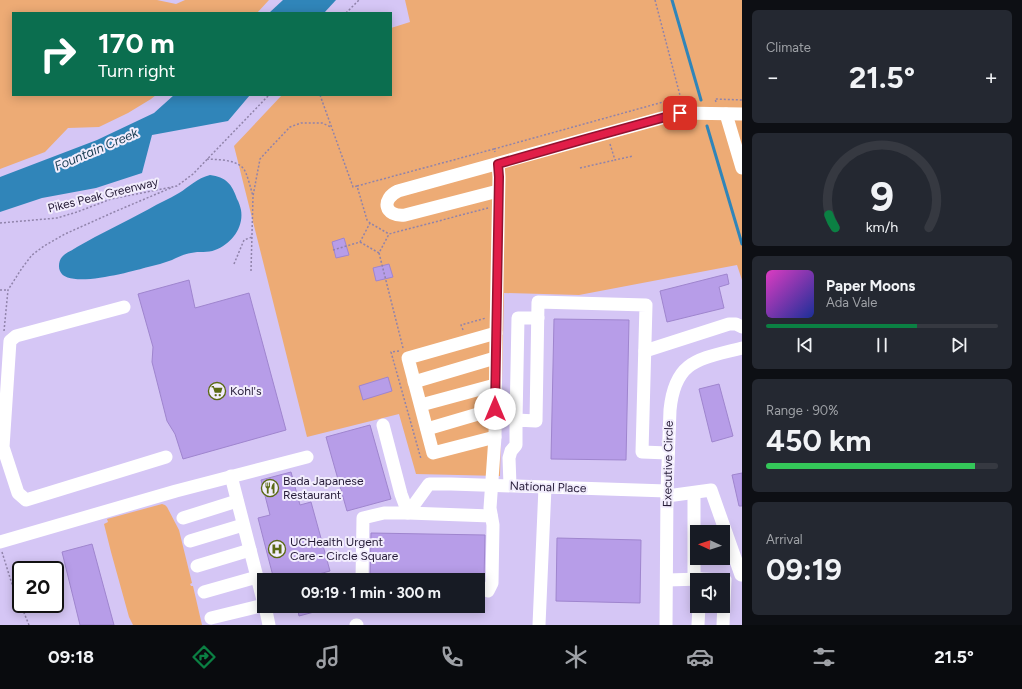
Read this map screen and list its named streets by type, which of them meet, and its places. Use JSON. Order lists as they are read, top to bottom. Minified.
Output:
{"streets":{"street":["Executive Circle","National Place"],"path":["Pikes Peak Greenway"]},"crossings":[["Executive Circle","National Place"]],"water":["Fountain Creek"],"places":{"supermarket":["Kohl's"],"restaurant":["Bada Japanese Restaurant"],"hospital":["UCHealth Urgent Care - Circle Square"]},"north":"left","page":{"tile":["Climate",["Range · 90%","450 km"],["Arrival","09:19"]],"turn":["170 m","Turn right"],"heat":["−","21.5°","+"],"song":["Paper Moons","Ada Vale"],"limit":"20","trip":"09:19 · 1 min · 300 m","tabs":["09:18","21.5°"],"gauge":["9","km/h"]}}
